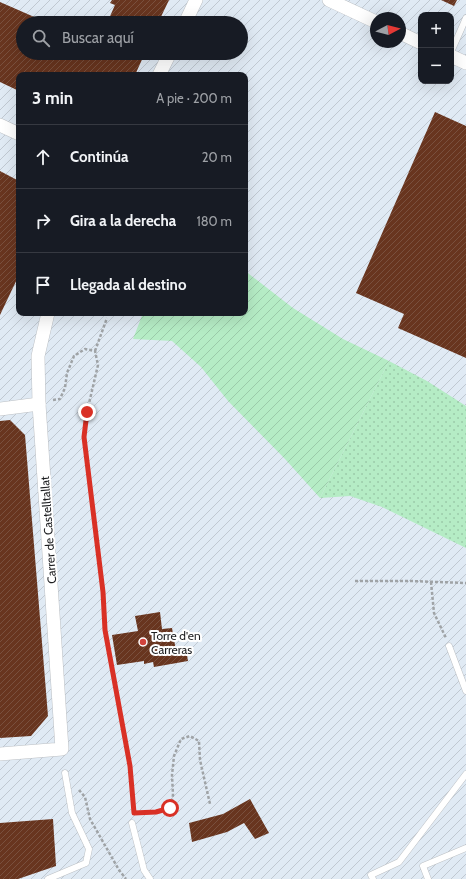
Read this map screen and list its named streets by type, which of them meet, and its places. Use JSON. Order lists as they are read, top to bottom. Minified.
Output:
{"streets":{"street":["Carrer de Castelltallat"]},"places":["Torre d'en Carreras"],"north":"right","page":{"map_buttons":["+","−"],"search":"Buscar aquí","heading":["3 min","A pie · 200 m"],"list":[["Continúa","20 m"],["Gira a la derecha","180 m"],"Llegada al destino"]}}
